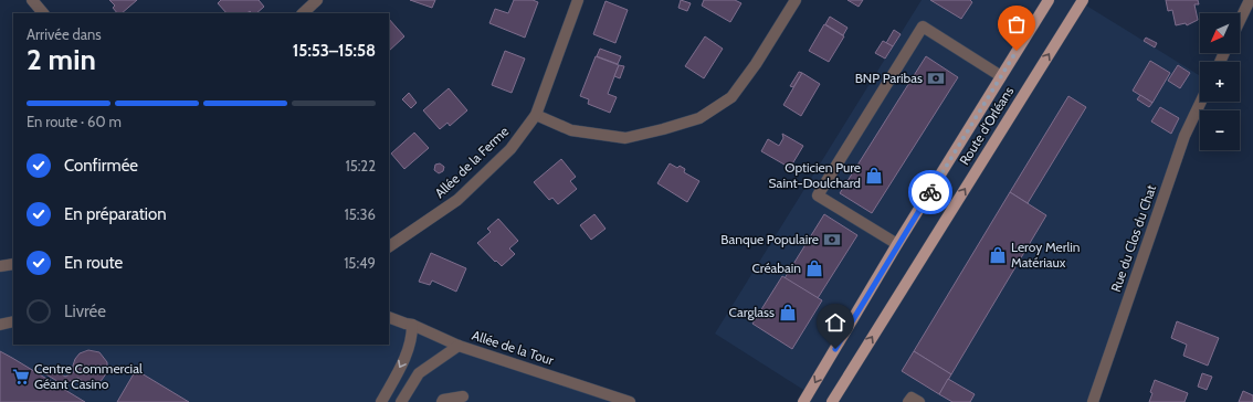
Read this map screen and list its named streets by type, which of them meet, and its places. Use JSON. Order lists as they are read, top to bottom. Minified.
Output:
{"streets":{"main road":["Route d'Orléans"],"street":["Allée de la Ferme","Rue du Clos du Chat","Allée de la Tour"]},"places":{"bank":["BNP Paribas","Banque Populaire"],"shop":["Opticien Pure Saint-Doulchard","Leroy Merlin Matériaux","Créabain","Carglass"],"supermarket":["Centre Commercial Géant Casino"]},"north":"bottom left","page":{"map_buttons":["+","−"],"heading":["2 min","Arrivée dans","15:53–15:58"],"bar":"En route · 60 m","list":[["Confirmée","15:22"],["En préparation","15:36"],["En route","15:49"],"Livrée"]}}
